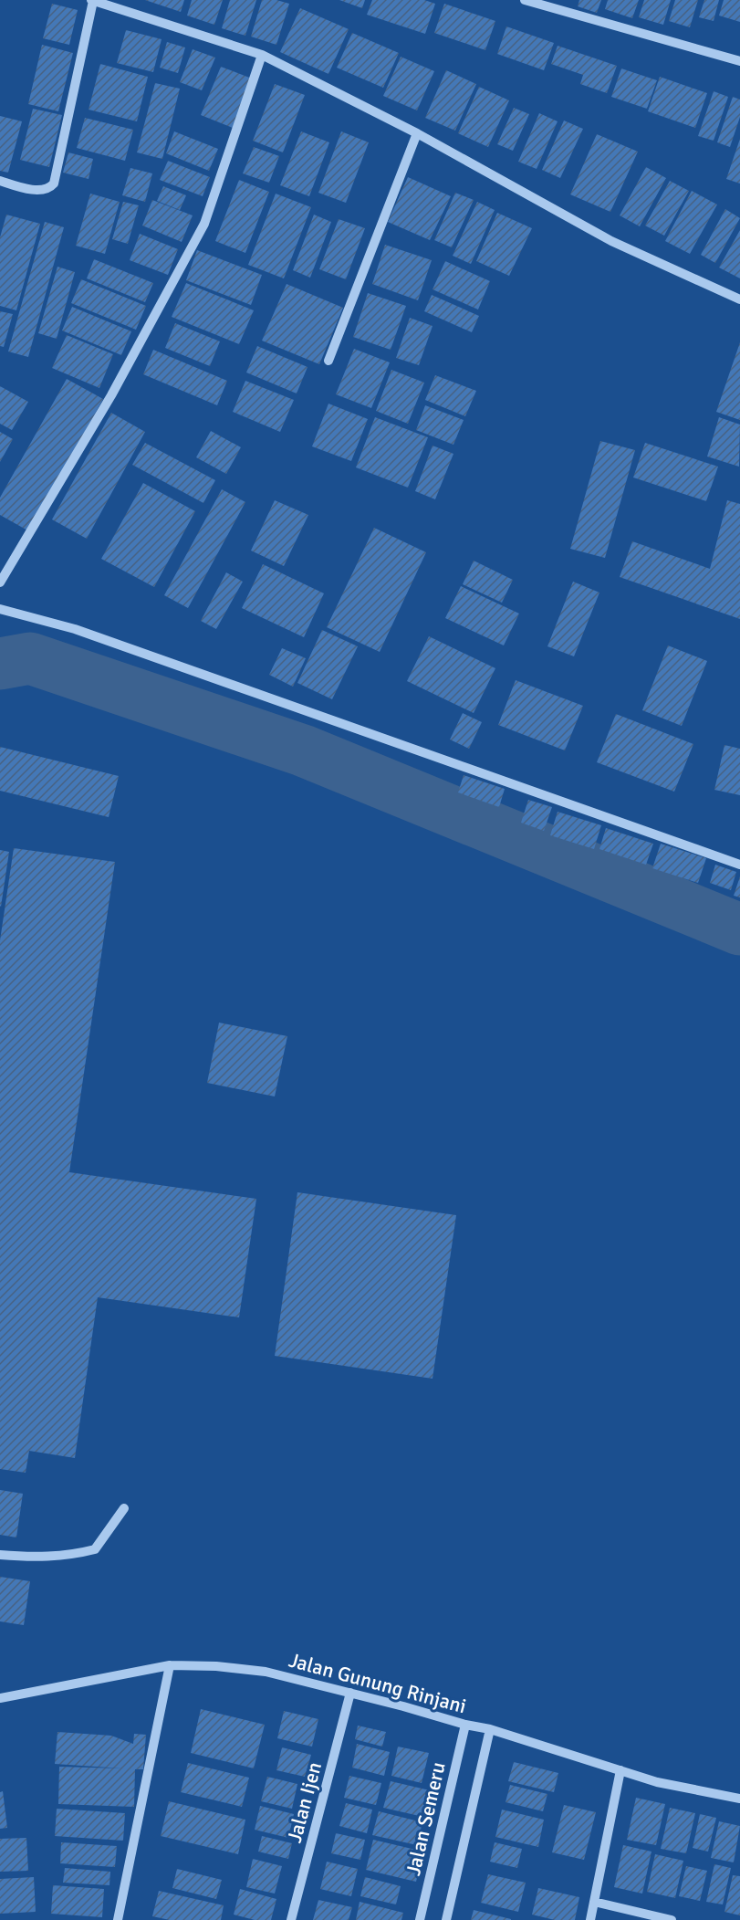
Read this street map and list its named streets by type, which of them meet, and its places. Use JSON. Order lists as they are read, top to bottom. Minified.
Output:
{"streets":{"street":["Jalan Gunung Rinjani","Jalan Ijen","Jalan Semeru"]},"crossings":[["Jalan Gunung Rinjani","Jalan Ijen"],["Jalan Gunung Rinjani","Jalan Semeru"]]}
